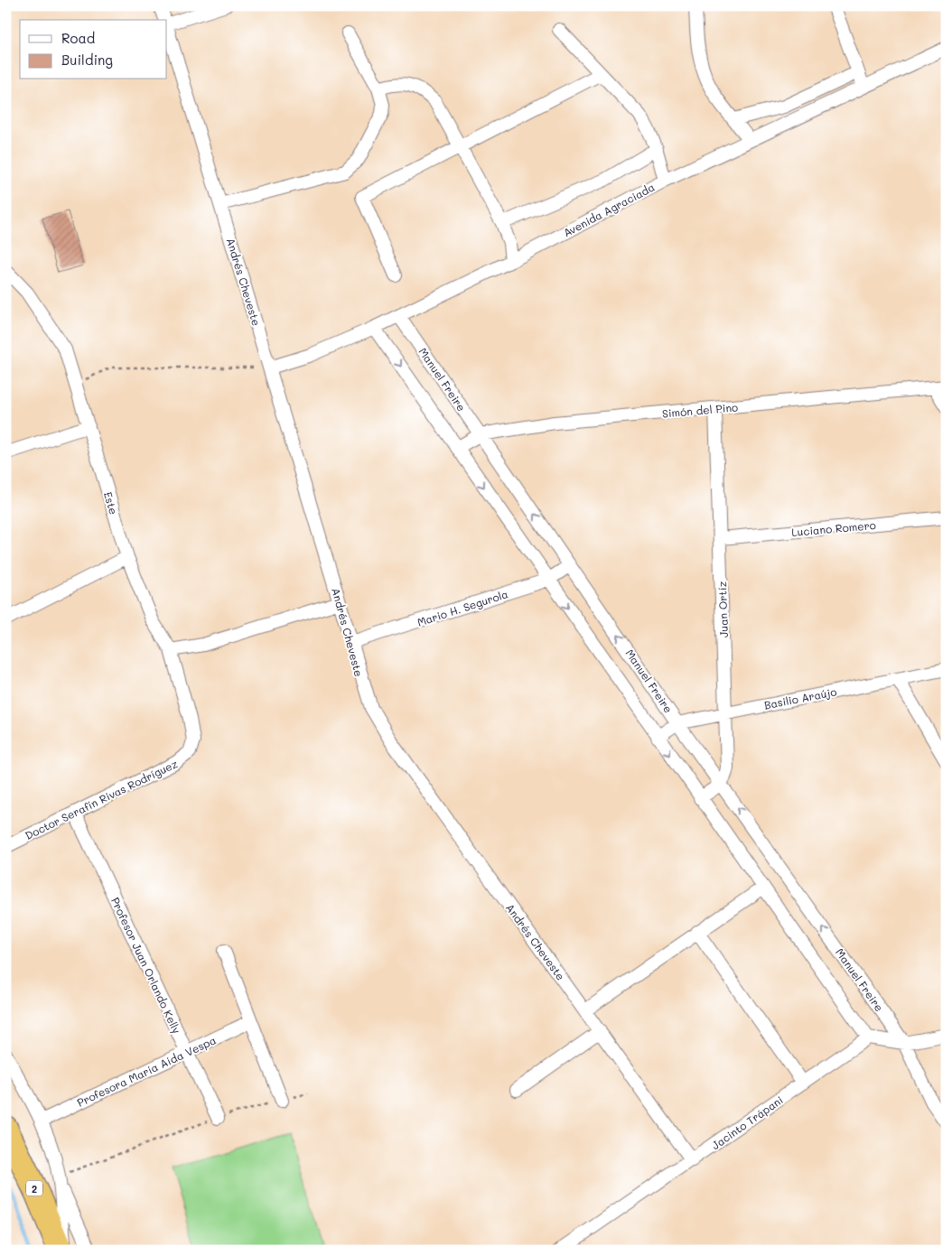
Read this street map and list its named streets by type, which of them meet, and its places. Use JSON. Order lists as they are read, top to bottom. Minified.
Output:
{"streets":{"highway":["2"],"street":["Avenida Agraciada","Andrés Cheveste","Manuel Freire","Simón del Pino","Este","Luciano Romero","Mario H. Segurola","Juan Ortíz","Basilio Araújo","Doctor Serafín Rivas Rodríguez","Profesor Juan Orlando Kelly","Profesora María Aída Vespa","Jacinto Trápani"]},"crossings":[["Avenida Agraciada","Andrés Cheveste"],["Avenida Agraciada","Manuel Freire"],["Andrés Cheveste","Mario H. Segurola"],["Andrés Cheveste","Jacinto Trápani"],["Manuel Freire","Simón del Pino"],["Manuel Freire","Mario H. Segurola"],["Manuel Freire","Juan Ortíz"],["Manuel Freire","Basilio Araújo"],["Simón del Pino","Juan Ortíz"],["Este","Doctor Serafín Rivas Rodríguez"],["Luciano Romero","Juan Ortíz"],["Juan Ortíz","Basilio Araújo"],["Doctor Serafín Rivas Rodríguez","Profesor Juan Orlando Kelly"],["Profesor Juan Orlando Kelly","Profesora María Aída Vespa"]],"legend":["Road","Building"]}
